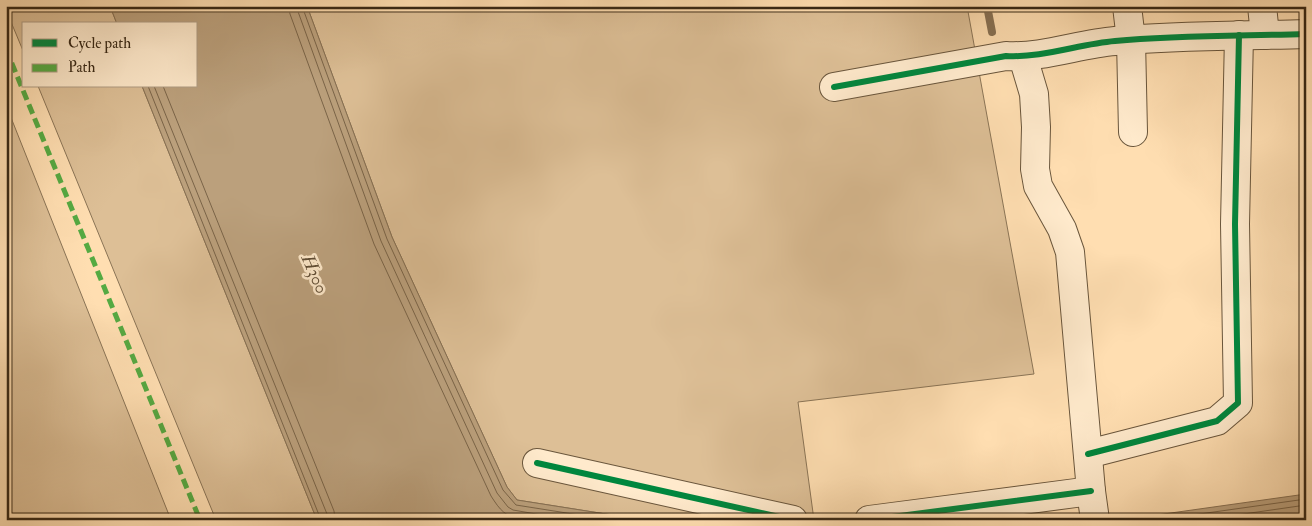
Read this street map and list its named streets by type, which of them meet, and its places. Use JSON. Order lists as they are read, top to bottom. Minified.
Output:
{"water":["H300"],"legend":["Cycle path","Path"]}
